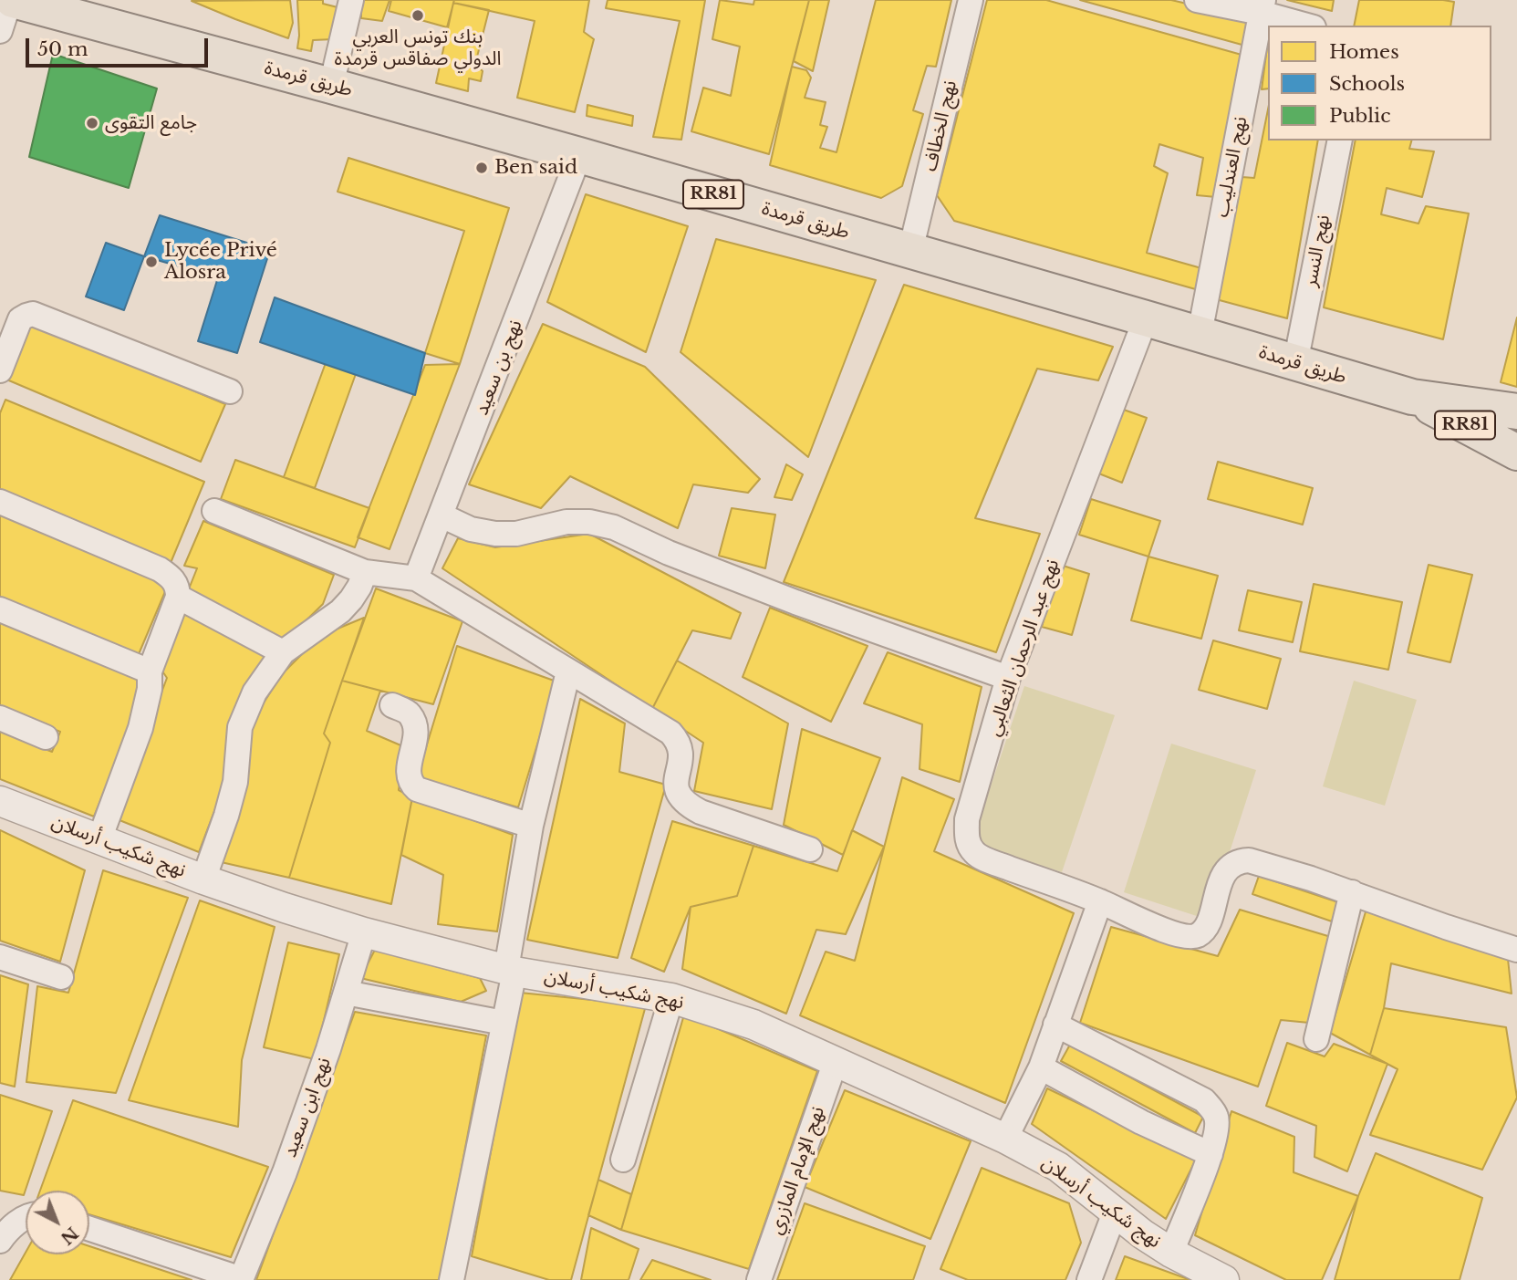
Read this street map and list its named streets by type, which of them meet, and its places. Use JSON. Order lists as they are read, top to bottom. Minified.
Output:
{"streets":{"main road":["طريق قرمدة","RR81"],"street":["نهج الخطاف","نهج العندليب","نهج النسر","نهج بن سعيد","نهج عبد الرحمان الثعالبي","نهج شكيب أرسلان","نهج ابن سعيد","نهج الإمام المازري"]},"crossings":[["طريق قرمدة","نهج الخطاف"],["طريق قرمدة","نهج العندليب"],["طريق قرمدة","نهج النسر"],["طريق قرمدة","نهج بن سعيد"],["طريق قرمدة","نهج عبد الرحمان الثعالبي"],["نهج شكيب أرسلان","نهج ابن سعيد"],["نهج شكيب أرسلان","نهج الإمام المازري"]],"places":["بنك تونس العربي الدولي صفاقس قرمدة","جامع التقوى","Ben said","Lycée Privé Alosra"],"legend":["Homes","Schools","Public"],"scale_bar":"50 m","north":"bottom right"}
